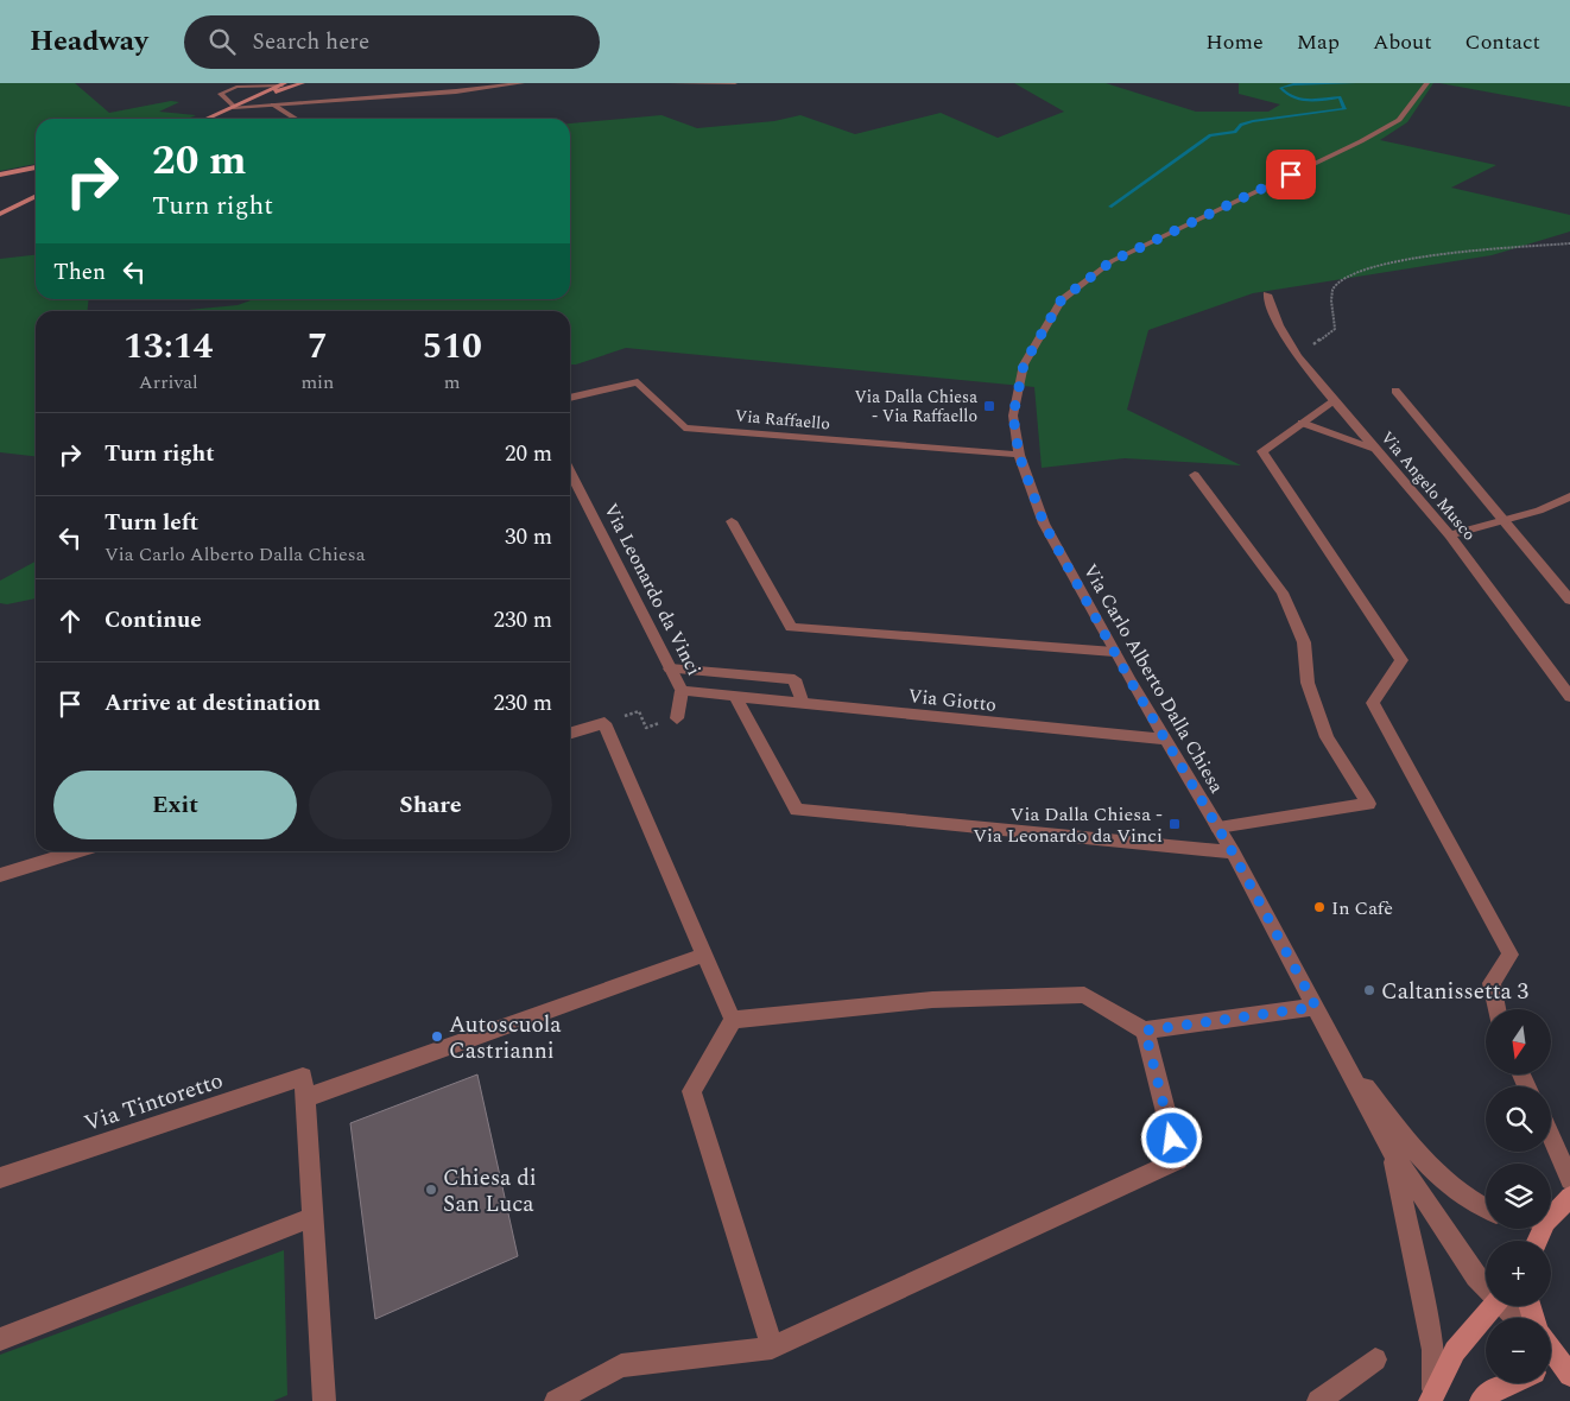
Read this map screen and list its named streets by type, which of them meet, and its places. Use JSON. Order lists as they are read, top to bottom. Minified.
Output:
{"streets":{"street":["Via Raffaello","Via Angelo Musco","Via Leonardo da Vinci","Via Carlo Alberto Dalla Chiesa","Via Giotto","Via Tintoretto"]},"crossings":[["Via Raffaello","Via Carlo Alberto Dalla Chiesa"],["Via Leonardo da Vinci","Via Giotto"],["Via Carlo Alberto Dalla Chiesa","Via Giotto"]],"places":{"transit":["Via Dalla Chiesa - Via Raffaello","Via Dalla Chiesa - Via Leonardo da Vinci"],"other":["In Cafè","Caltanissetta 3","Autoscuola Castrianni","Chiesa di San Luca"]},"north":"bottom","page":{"header":"Headway","search":"Search here","nav":["Home","Map","About","Contact"],"turn":["20 m","Turn right"],"then":"Then","eta":["13:14","Arrival","7","min","510","m"],"list":[{"name":"Turn right","value":"20 m"},{"name":"Turn left","note":"Via Carlo Alberto Dalla Chiesa","value":"30 m"},{"name":"Continue","value":"230 m"},{"name":"Arrive at destination","value":"230 m"}],"buttons":["Exit","Share"],"map_buttons":["+","−"]}}
